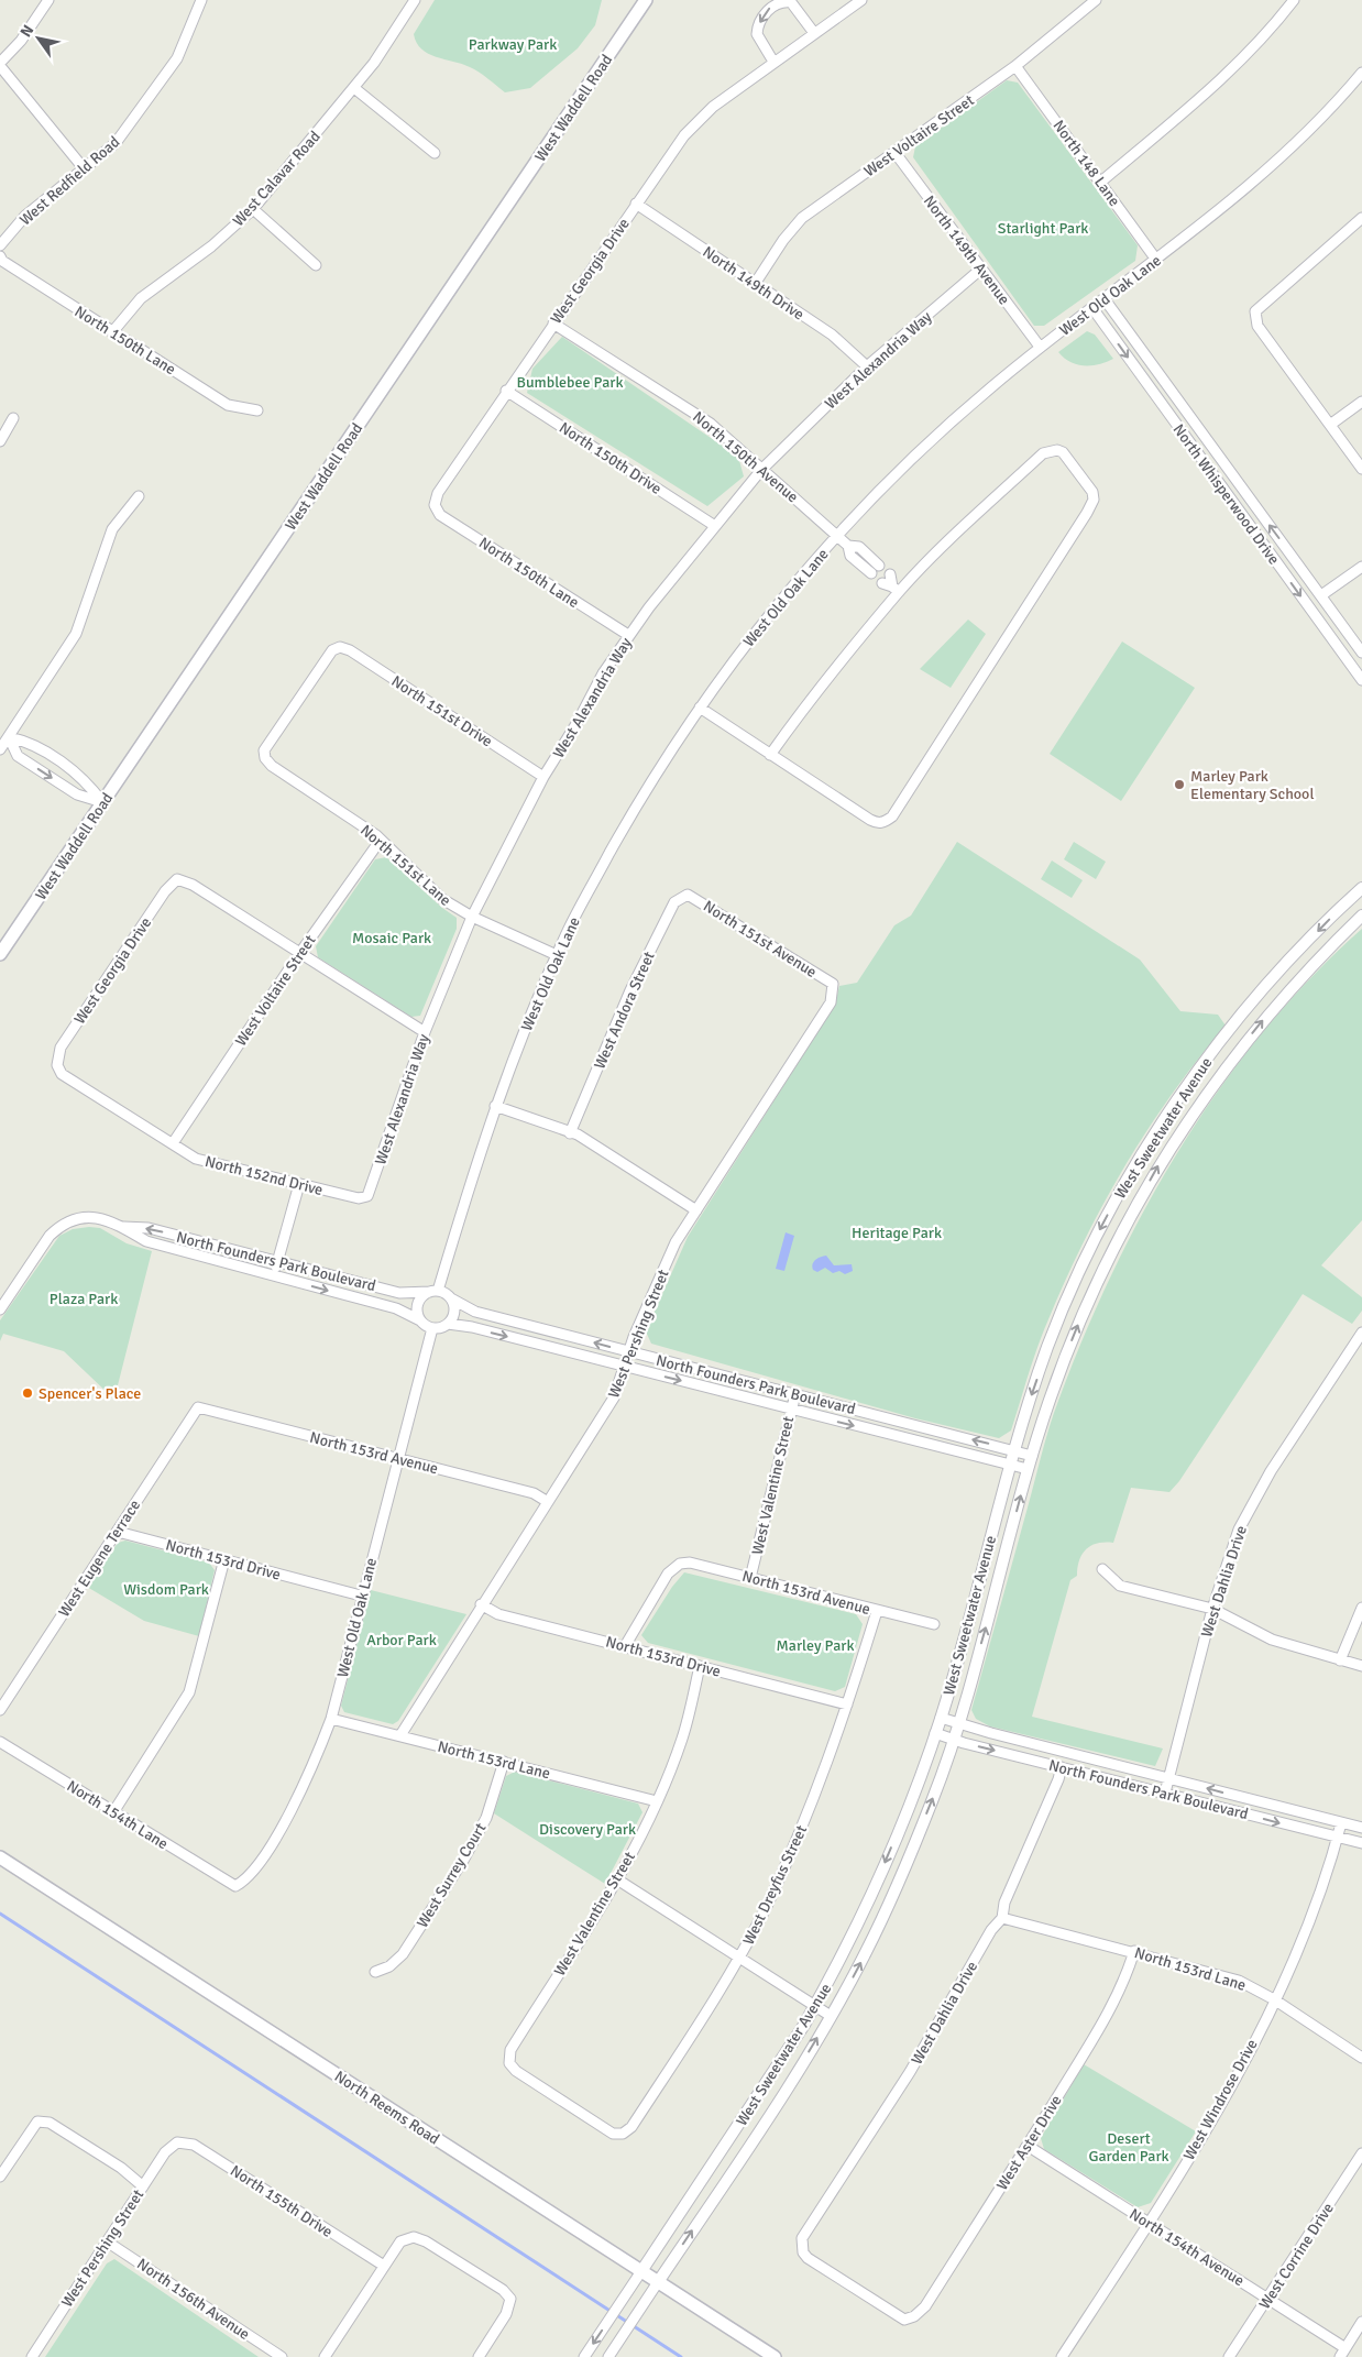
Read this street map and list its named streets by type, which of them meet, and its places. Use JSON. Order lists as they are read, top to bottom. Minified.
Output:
{"streets":{"main road":["West Waddell Road","North Reems Road"],"street":["West Voltaire Street","North 148 Lane","West Calavar Road","West Redfield Road","North 149th Avenue","West Georgia Drive","North 149th Drive","West Old Oak Lane","North 150th Lane","West Alexandria Way","North 150th Avenue","North 150th Drive","North Whisperwood Drive","North 151st Drive","North 151st Lane","North 151st Avenue","West Andora Street","West Sweetwater Avenue","North 152nd Drive","North Founders Park Boulevard","West Pershing Street","North 153rd Avenue","West Valentine Street","West Eugene Terrace","North 153rd Drive","West Dahlia Drive","North 153rd Lane","North 154th Lane","West Surrey Court","West Dreyfus Street","West Windrose Drive","West Aster Drive","North 155th Drive","North 154th Avenue","West Corrine Drive","North 156th Avenue"]},"crossings":[["West Voltaire Street","North 148 Lane"],["West Voltaire Street","North 149th Avenue"],["West Voltaire Street","West Georgia Drive"],["West Voltaire Street","North 149th Drive"],["West Voltaire Street","North 151st Lane"],["West Voltaire Street","North 152nd Drive"],["North 148 Lane","West Old Oak Lane"],["West Calavar Road","North 150th Lane"],["North 149th Avenue","West Old Oak Lane"],["North 149th Avenue","West Alexandria Way"],["West Georgia Drive","North 149th Drive"],["West Georgia Drive","North 150th Lane"],["West Georgia Drive","North 150th Avenue"],["West Georgia Drive","North 150th Drive"],["West Georgia Drive","North 152nd Drive"],["North 149th Drive","West Alexandria Way"],["West Old Oak Lane","North 150th Avenue"],["West Old Oak Lane","North Whisperwood Drive"],["West Old Oak Lane","North 151st Lane"],["West Old Oak Lane","North Founders Park Boulevard"],["West Old Oak Lane","North 153rd Avenue"],["West Old Oak Lane","North 153rd Drive"],["West Old Oak Lane","North 153rd Lane"],["West Old Oak Lane","North 154th Lane"],["North 150th Lane","West Alexandria Way"],["West Alexandria Way","North 150th Avenue"],["West Alexandria Way","North 150th Drive"],["West Alexandria Way","North 151st Drive"],["West Alexandria Way","North 151st Lane"],["West Alexandria Way","North 152nd Drive"],["North 151st Drive","North 151st Lane"],["North 151st Avenue","West Andora Street"],["North 151st Avenue","West Pershing Street"],["West Sweetwater Avenue","North Founders Park Boulevard"],["West Sweetwater Avenue","North Reems Road"],["North Founders Park Boulevard","West Pershing Street"],["North Founders Park Boulevard","West Valentine Street"],["North Founders Park Boulevard","West Dahlia Drive"],["North Founders Park Boulevard","West Windrose Drive"],["West Pershing Street","North 153rd Avenue"],["West Pershing Street","North 153rd Drive"],["West Pershing Street","North 153rd Lane"],["West Pershing Street","North 155th Drive"],["West Pershing Street","North 156th Avenue"],["North 153rd Avenue","West Valentine Street"],["North 153rd Avenue","West Eugene Terrace"],["North 153rd Avenue","North 153rd Drive"],["North 153rd Avenue","West Dreyfus Street"],["West Valentine Street","North 153rd Drive"],["West Valentine Street","North 153rd Lane"],["West Valentine Street","West Dreyfus Street"],["West Eugene Terrace","North 153rd Drive"],["North 153rd Drive","West Dreyfus Street"],["West Dahlia Drive","North 153rd Lane"],["West Dahlia Drive","West Aster Drive"],["North 153rd Lane","West Surrey Court"],["North 153rd Lane","West Windrose Drive"],["North 153rd Lane","West Aster Drive"],["West Windrose Drive","North 154th Avenue"],["West Aster Drive","North 154th Avenue"],["North 154th Avenue","West Corrine Drive"]],"parks":["Parkway Park","Starlight Park","Bumblebee Park","Mosaic Park","Heritage Park","Plaza Park","Wisdom Park","Arbor Park","Marley Park","Discovery Park","Desert Garden Park"],"places":["Marley Park Elementary School","Spencer's Place"],"north":"top left"}
